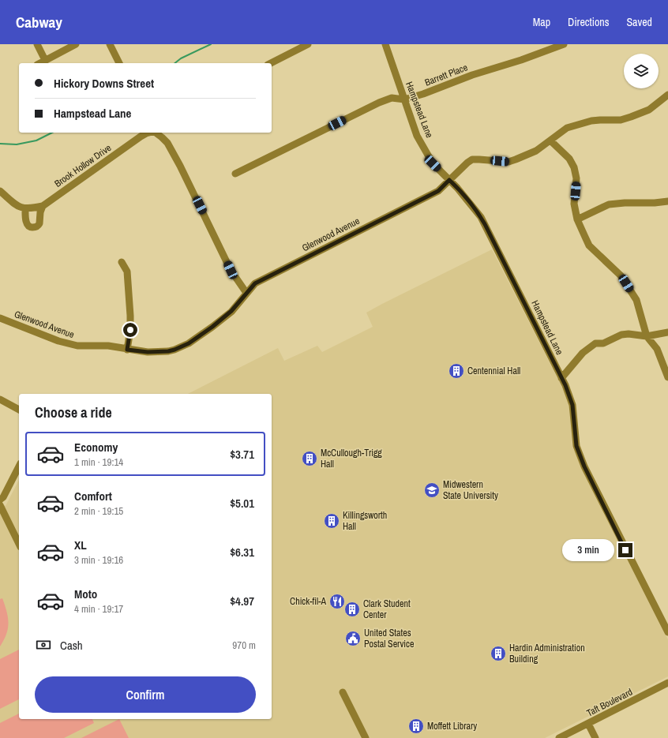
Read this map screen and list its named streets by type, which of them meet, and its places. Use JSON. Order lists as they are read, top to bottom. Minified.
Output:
{"streets":{"street":["Barrett Place","Hampstead Lane","Brook Hollow Drive","Glenwood Avenue","Taft Boulevard"]},"crossings":[["Barrett Place","Hampstead Lane"],["Hampstead Lane","Glenwood Avenue"],["Brook Hollow Drive","Glenwood Avenue"]],"places":{"building":["Centennial Hall","McCullough-Trigg Hall","Killingsworth Hall","Clark Student Center","Hardin Administration Building","Moffett Library"],"school or university":["Midwestern State University"],"restaurant":["Chick-fil-A"],"public building":["United States Postal Service"]},"page":{"header":"Cabway","nav":["Map","Directions","Saved"],"banner":["Hickory Downs Street","Hampstead Lane"],"heading":"Choose a ride","list":[{"name":"Economy","note":"1 min · 19:14","value":"$3.71"},{"name":"Comfort","note":"2 min · 19:15","value":"$5.01"},{"name":"XL","note":"3 min · 19:16","value":"$6.31"},{"name":"Moto","note":"4 min · 19:17","value":"$4.97"}],"bubble":"3 min","pay":["Cash","970 m"],"buttons":"Confirm"}}
